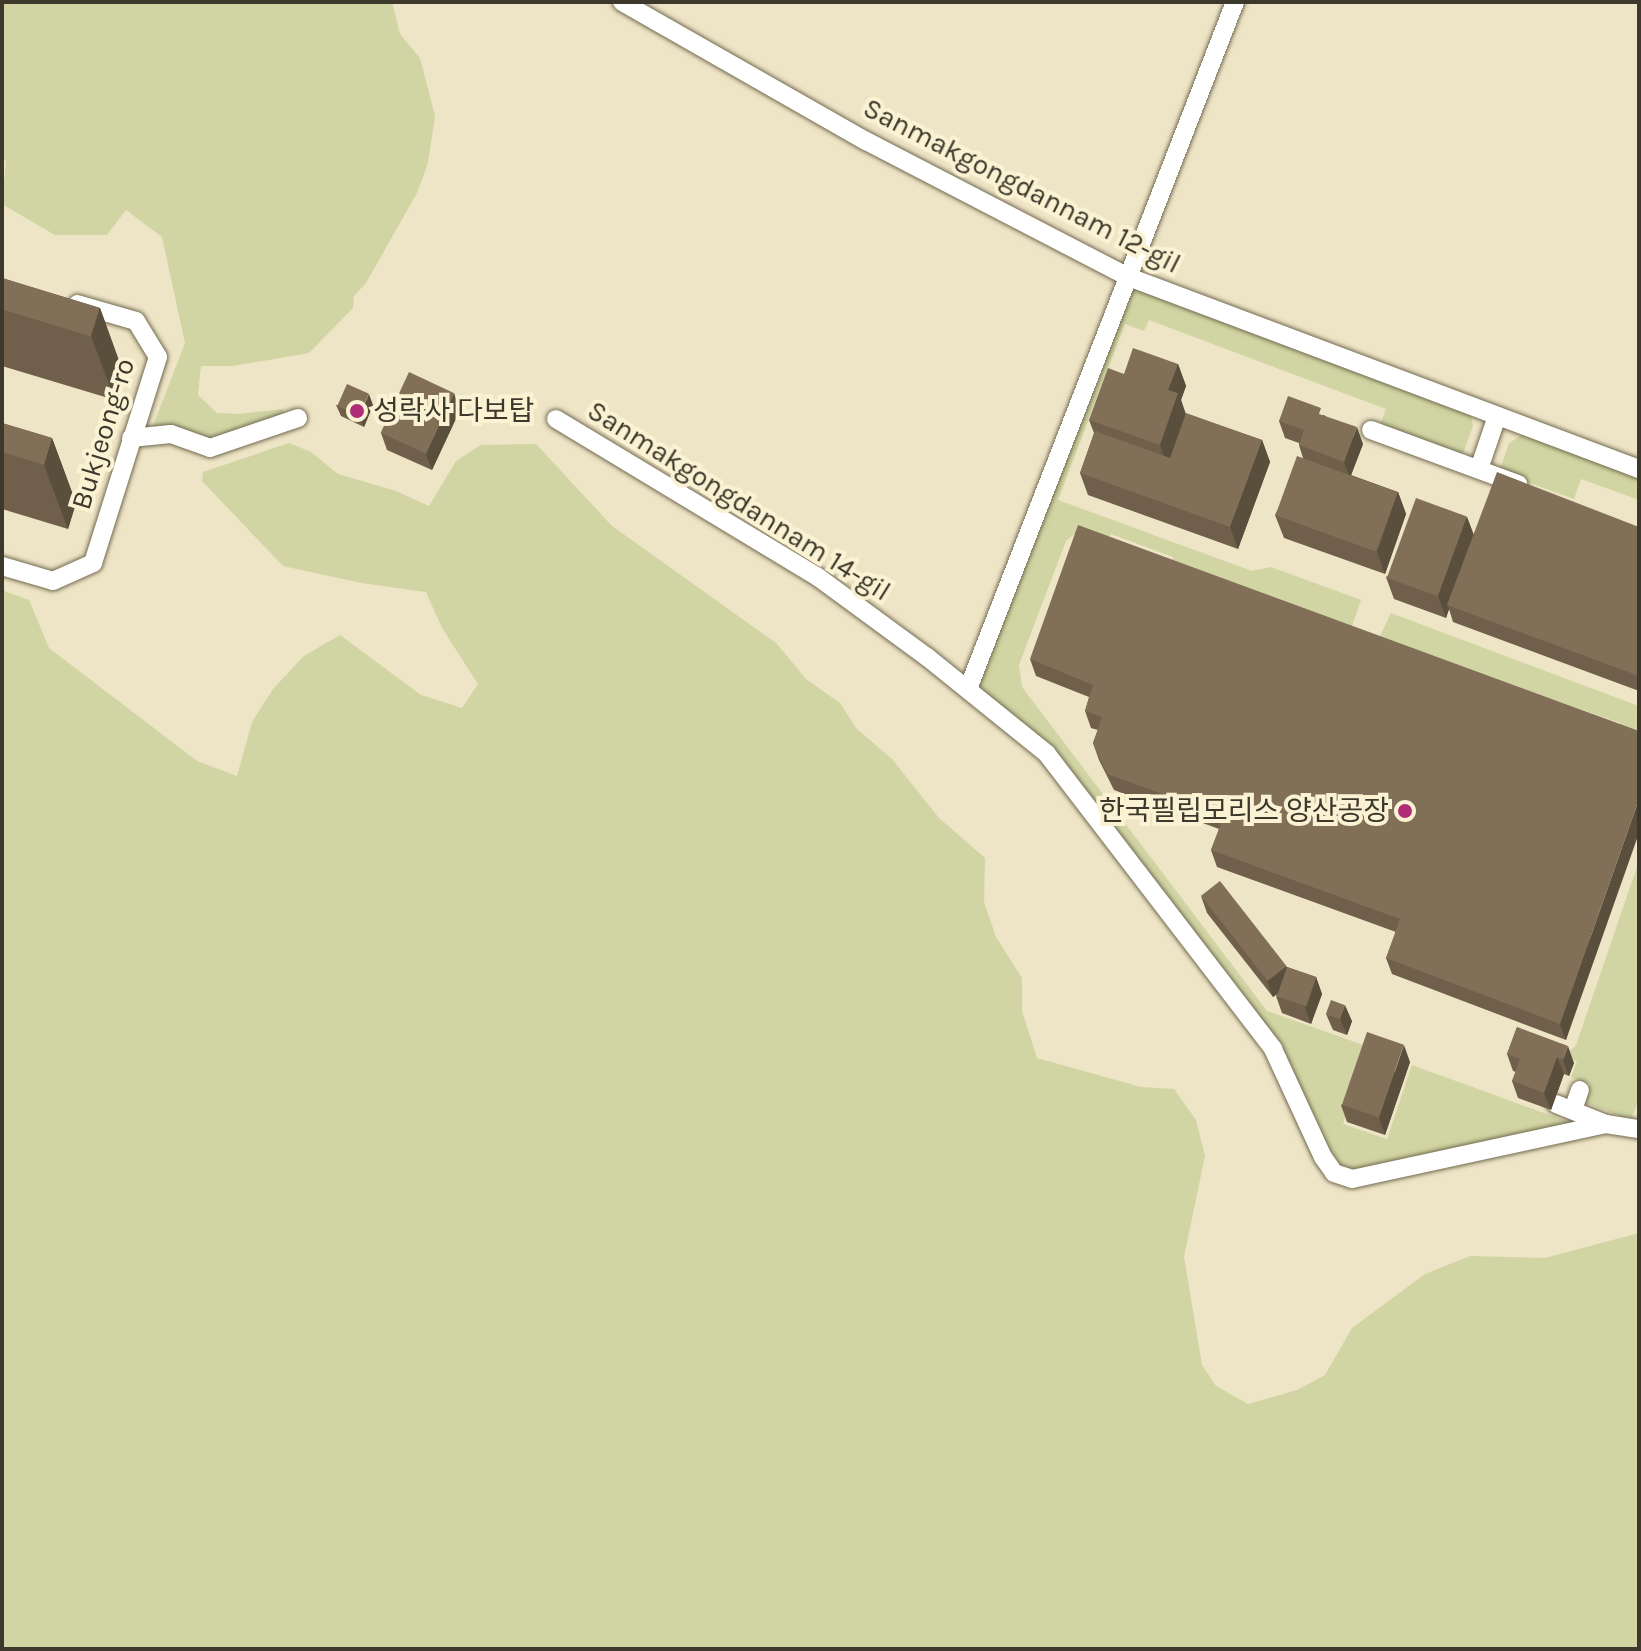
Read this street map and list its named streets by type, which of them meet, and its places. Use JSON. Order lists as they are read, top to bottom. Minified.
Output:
{"streets":{"street":["Sanmakgongdannam 12-gil","Bukjeong-ro","Sanmakgongdannam 14-gil"]},"places":["성락사 다보탑","한국필립모리스 양산공장"]}
